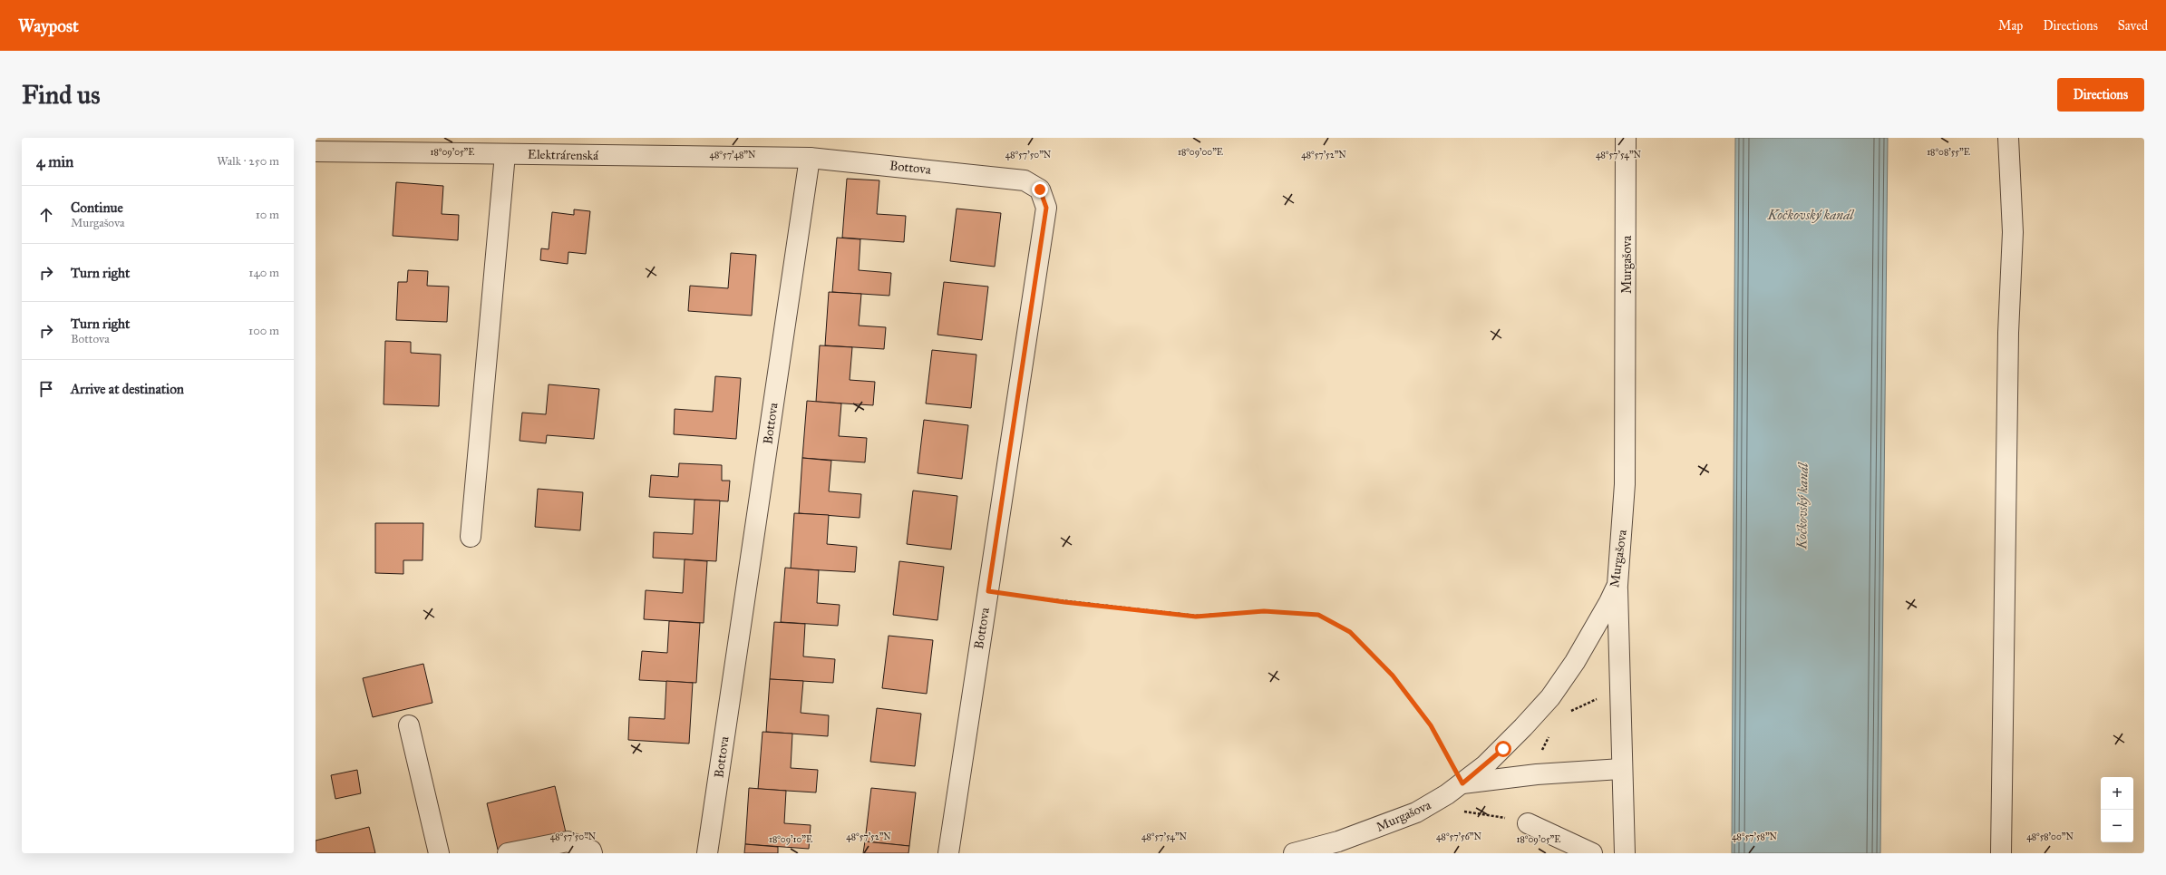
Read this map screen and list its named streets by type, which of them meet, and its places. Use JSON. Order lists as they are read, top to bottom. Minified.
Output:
{"streets":{"street":["Elektrárenská","Bottova","Murgašova"]},"crossings":[["Elektrárenská","Bottova"]],"water":["Kočkovský kanál"],"page":{"header":"Waypost","nav":["Map","Directions","Saved"],"buttons":"Directions","title":"Find us","heading":["4 min","Walk · 250 m"],"list":[["Continue","Murgašova","10 m"],["Turn right","140 m"],["Turn right","Bottova","100 m"],"Arrive at destination"],"map_buttons":["+","−"]},"coordinates":["18°09'05\"E","18°09'00\"E","18°08'55\"E","48°57'48\"N","48°57'50\"N","48°57'52\"N","48°57'54\"N","48°57'56\"N","48°57'58\"N","48°58'00\"N","18°09'10\"E"]}
